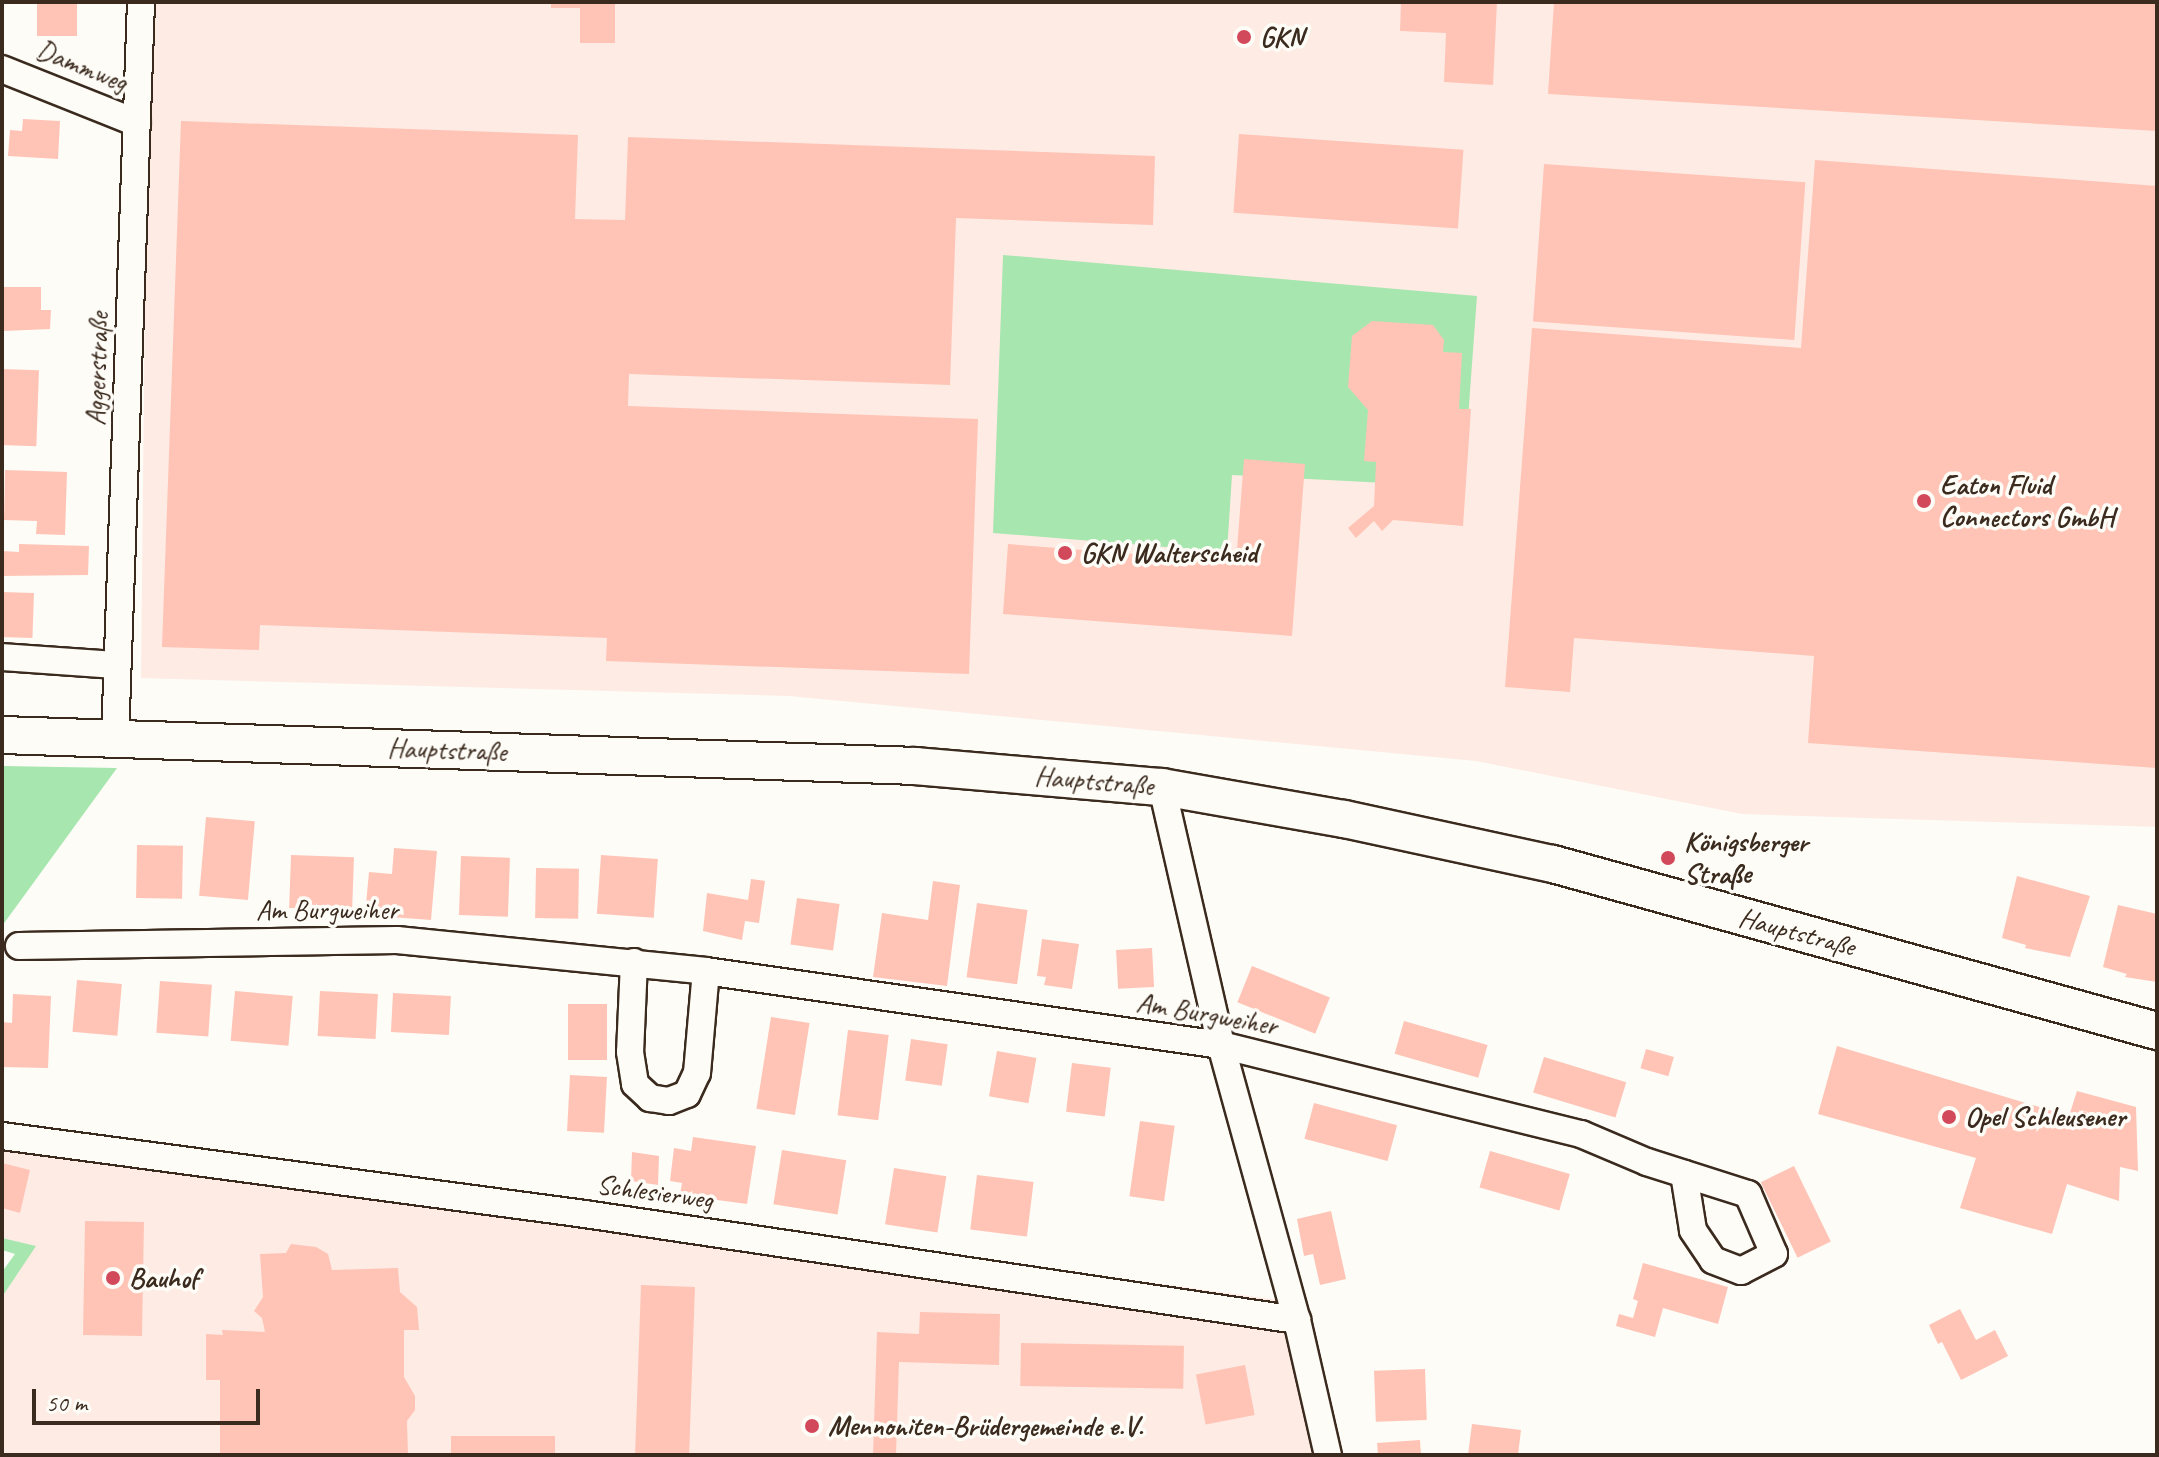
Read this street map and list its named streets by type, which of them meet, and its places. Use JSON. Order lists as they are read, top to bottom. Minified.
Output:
{"streets":{"main road":["Hauptstraße"],"street":["Dammweg","Aggerstraße","Am Burgweiher","Schlesierweg"]},"crossings":[["Dammweg","Aggerstraße"],["Aggerstraße","Hauptstraße"]],"places":["GKN","Eaton Fluid Connectors GmbH","GKN Walterscheid","Königsberger Straße","Opel Schleusener","Bauhof","Mennoniten-Brüdergemeinde e.V."],"scale_bar":"50 m"}
